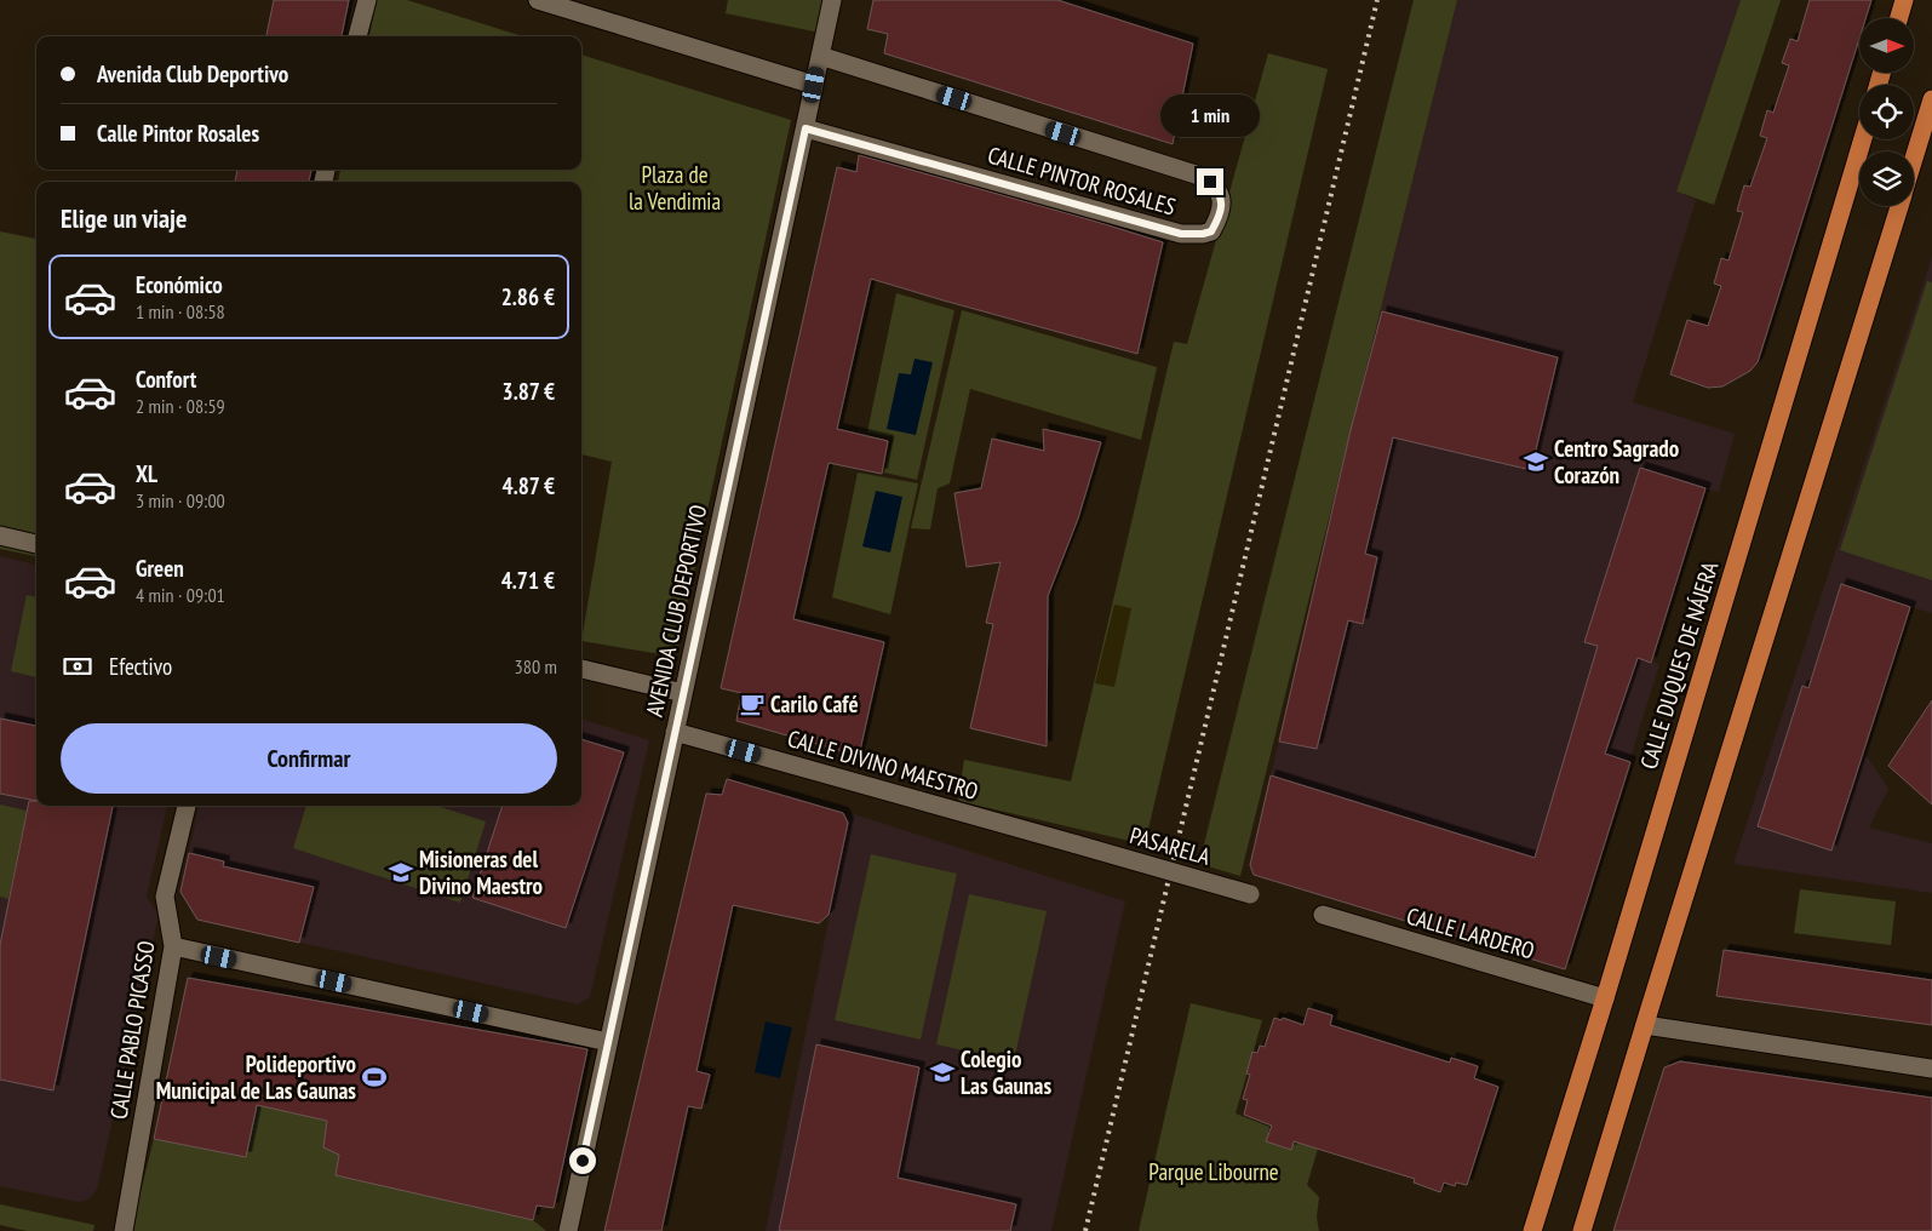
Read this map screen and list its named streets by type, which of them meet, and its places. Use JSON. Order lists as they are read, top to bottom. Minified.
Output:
{"streets":{"main road":["CALLE DUQUES DE NÁJERA"],"street":["CALLE PINTOR ROSALES","AVENIDA CLUB DEPORTIVO","CALLE DIVINO MAESTRO","PASARELA","CALLE LARDERO","CALLE PABLO PICASSO"]},"crossings":[["CALLE PINTOR ROSALES","AVENIDA CLUB DEPORTIVO"],["AVENIDA CLUB DEPORTIVO","CALLE DIVINO MAESTRO"],["CALLE DUQUES DE NÁJERA","CALLE LARDERO"],["CALLE DIVINO MAESTRO","PASARELA"]],"parks":["Plaza de la Vendimia","Parque Libourne"],"places":{"school or university":["Centro Sagrado Corazón","Misioneras del Divino Maestro","Colegio Las Gaunas"],"cafe":["Carilo Café"],"sports":["Polideportivo Municipal de Las Gaunas"]},"north":"right","page":{"banner":["Avenida Club Deportivo","Calle Pintor Rosales"],"bubble":"1 min","heading":"Elige un viaje","list":[{"name":"Económico","note":"1 min · 08:58","value":"2.86 €"},{"name":"Confort","note":"2 min · 08:59","value":"3.87 €"},{"name":"XL","note":"3 min · 09:00","value":"4.87 €"},{"name":"Green","note":"4 min · 09:01","value":"4.71 €"}],"pay":["Efectivo","380 m"],"buttons":"Confirmar"}}
